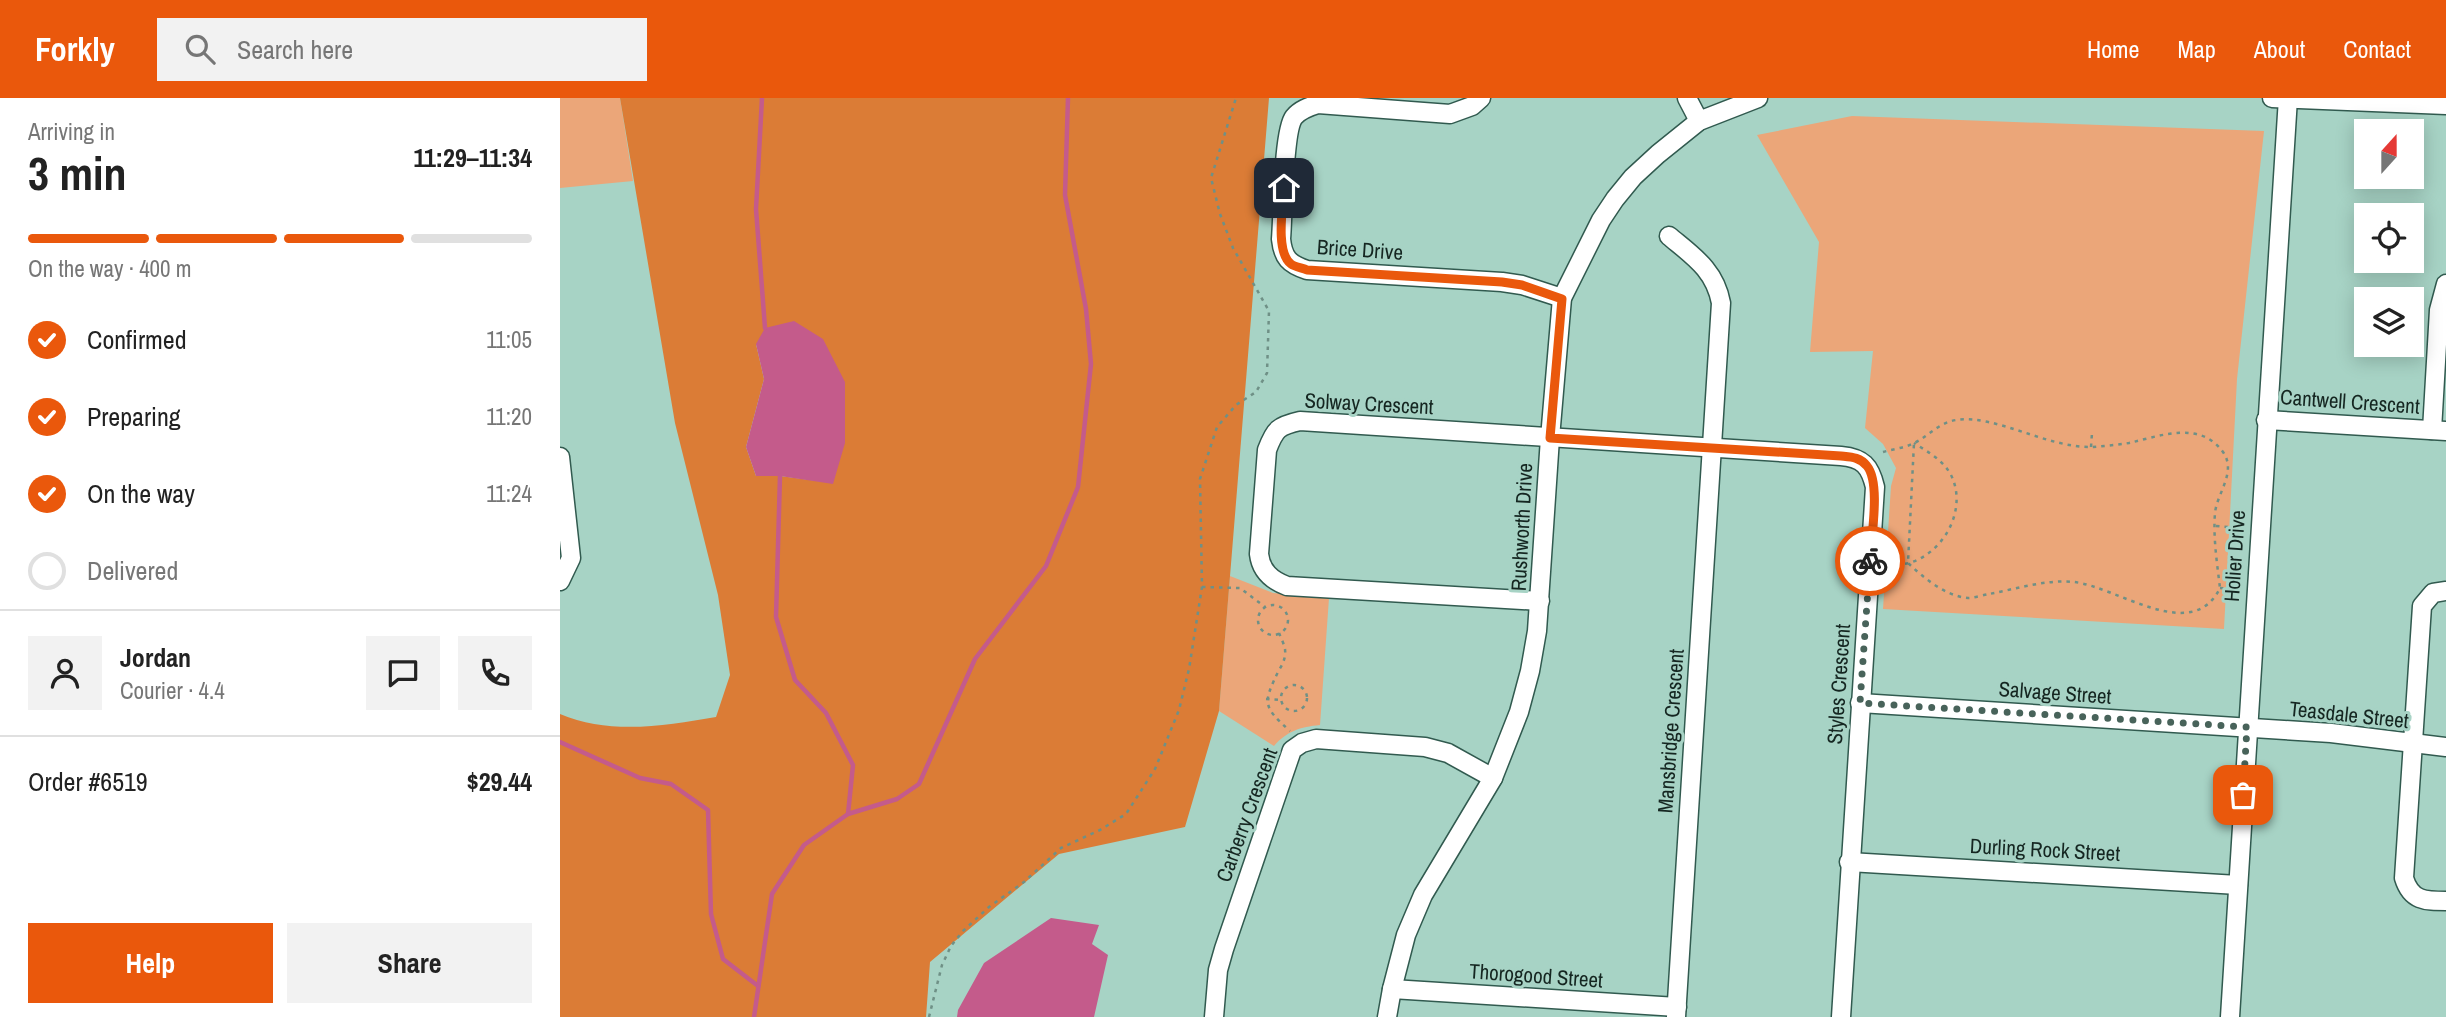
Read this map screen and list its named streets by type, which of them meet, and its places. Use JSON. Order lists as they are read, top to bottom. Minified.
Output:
{"streets":{"street":["Brice Drive","Cantwell Crescent","Solway Crescent","Rushworth Drive","Holier Drive","Styles Crescent","Salvage Street","Teasdale Street","Mansbridge Crescent","Carberry Crescent","Durling Rock Street","Thorogood Street"]},"crossings":[["Brice Drive","Rushworth Drive"],["Cantwell Crescent","Holier Drive"],["Solway Crescent","Rushworth Drive"],["Solway Crescent","Styles Crescent"],["Rushworth Drive","Styles Crescent"],["Rushworth Drive","Carberry Crescent"],["Rushworth Drive","Thorogood Street"],["Holier Drive","Salvage Street"],["Holier Drive","Teasdale Street"],["Holier Drive","Durling Rock Street"],["Styles Crescent","Salvage Street"],["Styles Crescent","Mansbridge Crescent"],["Styles Crescent","Durling Rock Street"],["Salvage Street","Teasdale Street"],["Mansbridge Crescent","Thorogood Street"]],"north":"top","page":{"header":"Forkly","search":"Search here","nav":["Home","Map","About","Contact"],"heading":["3 min","Arriving in","11:29–11:34"],"panel":["Jordan","Courier · 4.4","Order #6519","$29.44"],"bar":"On the way · 400 m","list":[["Confirmed","11:05"],["Preparing","11:20"],["On the way","11:24"],"Delivered"],"buttons":["Help","Share"]}}
